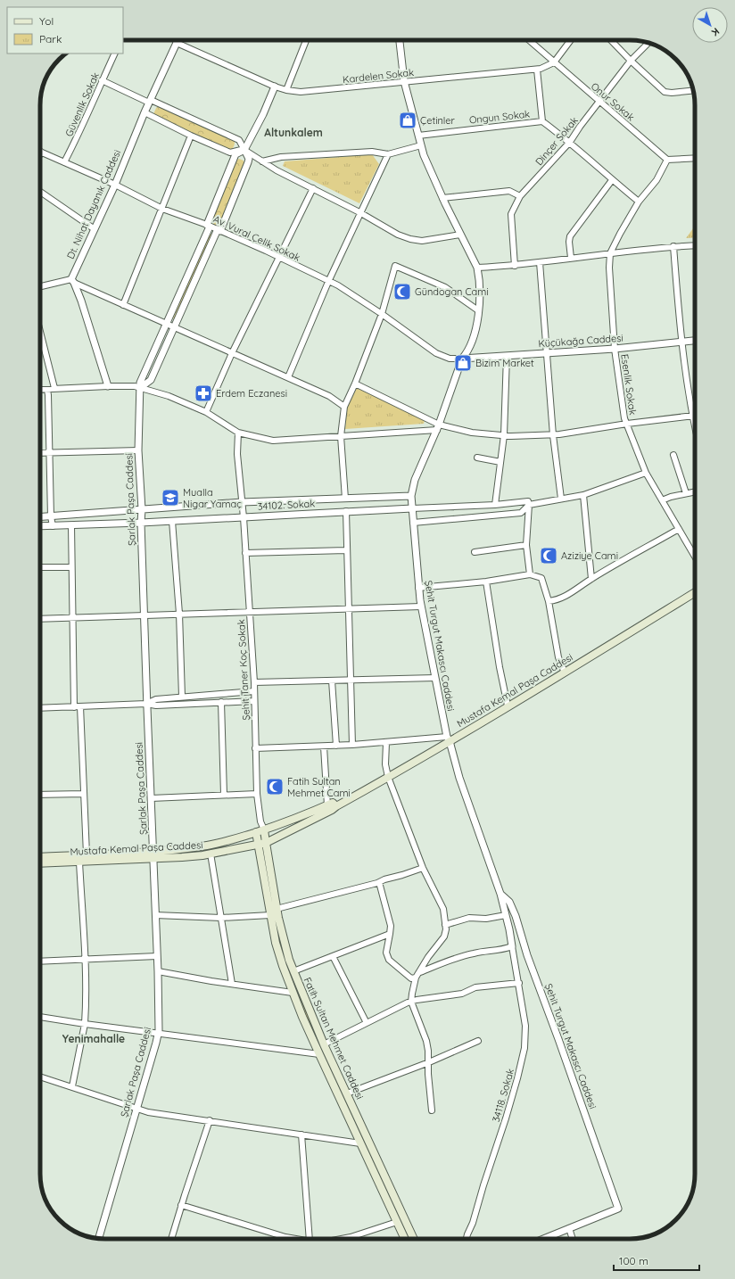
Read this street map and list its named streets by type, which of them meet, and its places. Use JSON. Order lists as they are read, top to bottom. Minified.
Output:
{"streets":{"main road":["Mustafa Kemal Paşa Caddesi","Fatih Sultan Mehmet Caddesi"],"street":["Kardelen Sokak","Onur Sokak","Güvenlik Sokak","Ongun Sokak","Dinçer Sokak","Dt. Nihat Dayanık Caddesi","Av. Vural Çelik Sokak","Küçükağa Caddesi","Esenlik Sokak","Şarlak Paşa Caddesi","34102. Sokak","Şehit Turgut Makascı Caddesi","Şehit Taner Koç Sokak","34118. Sokak"]},"crossings":[["Kardelen Sokak","Onur Sokak"],["Kardelen Sokak","Dt. Nihat Dayanık Caddesi"],["Kardelen Sokak","Şarlak Paşa Caddesi"],["Kardelen Sokak","Şehit Turgut Makascı Caddesi"],["Onur Sokak","Dinçer Sokak"],["Onur Sokak","Esenlik Sokak"],["Güvenlik Sokak","Av. Vural Çelik Sokak"],["Ongun Sokak","Dinçer Sokak"],["Ongun Sokak","Esenlik Sokak"],["Ongun Sokak","Şehit Turgut Makascı Caddesi"],["Dt. Nihat Dayanık Caddesi","Av. Vural Çelik Sokak"],["Av. Vural Çelik Sokak","Küçükağa Caddesi"],["Av. Vural Çelik Sokak","Şarlak Paşa Caddesi"],["Av. Vural Çelik Sokak","Şehit Turgut Makascı Caddesi"],["Küçükağa Caddesi","Esenlik Sokak"],["Küçükağa Caddesi","Şehit Turgut Makascı Caddesi"],["Şarlak Paşa Caddesi","34102. Sokak"],["Şarlak Paşa Caddesi","Mustafa Kemal Paşa Caddesi"],["34102. Sokak","Şehit Turgut Makascı Caddesi"],["34102. Sokak","Şehit Taner Koç Sokak"],["Şehit Turgut Makascı Caddesi","Mustafa Kemal Paşa Caddesi"],["Şehit Turgut Makascı Caddesi","34118. Sokak"],["Şehit Taner Koç Sokak","Mustafa Kemal Paşa Caddesi"],["Şehit Taner Koç Sokak","Fatih Sultan Mehmet Caddesi"],["Mustafa Kemal Paşa Caddesi","Fatih Sultan Mehmet Caddesi"]],"districts":["Altunkalem","Yenimahalle"],"places":{"shop":["Çetinler","Bizim Market"],"mosque":["Gündogan Cami","Aziziye Cami","Fatih Sultan Mehmet Cami"],"pharmacy":["Erdem Eczanesi"],"school or university":["Mualla Nigar Yamaç"]},"legend":["Yol","Park"],"scale_bar":"100 m","north":"bottom right"}
